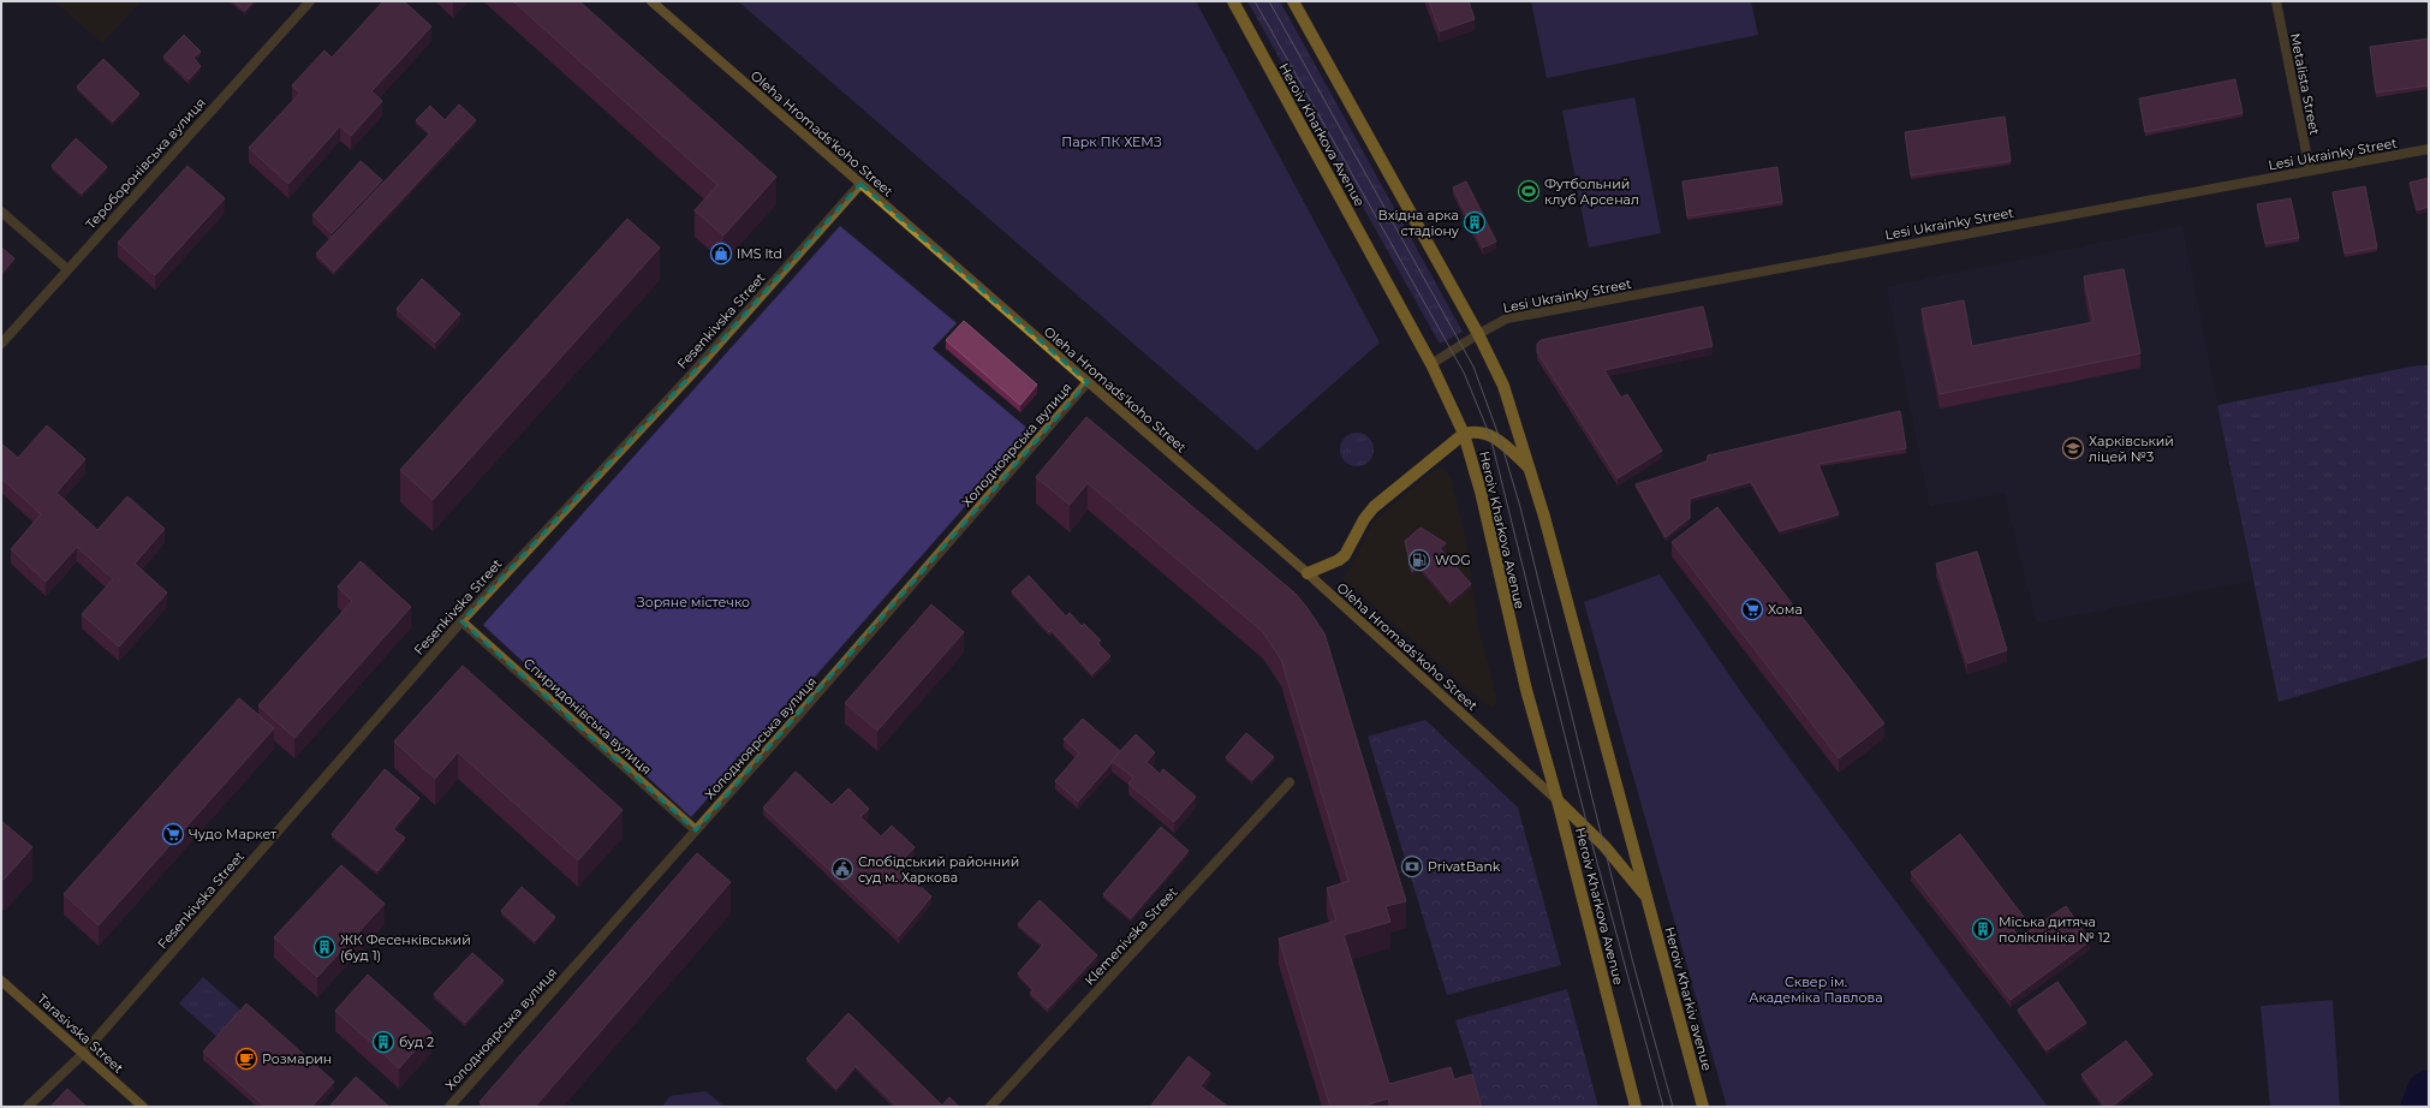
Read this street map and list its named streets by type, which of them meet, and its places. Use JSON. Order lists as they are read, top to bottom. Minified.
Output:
{"streets":{"main road":["Oleha Hromadsʹkoho Street","Heroiv Kharkova Avenue","Heroiv Kharkiv avenue","Tarasivska Street"],"street":["Metalista Street","Lesi Ukrainky Street","Тероборонівська вулиця","Fesenkivska Street","Холодноярська вулиця","Спиридонівська вулиця","Klemenivska Street"]},"crossings":[["Metalista Street","Lesi Ukrainky Street"],["Oleha Hromadsʹkoho Street","Heroiv Kharkova Avenue"],["Oleha Hromadsʹkoho Street","Fesenkivska Street"],["Oleha Hromadsʹkoho Street","Холодноярська вулиця"],["Heroiv Kharkova Avenue","Lesi Ukrainky Street"],["Fesenkivska Street","Спиридонівська вулиця"],["Fesenkivska Street","Tarasivska Street"],["Холодноярська вулиця","Спиридонівська вулиця"]],"parks":["Парк ПК ХЕМЗ","Зоряне містечко","Сквер ім. Академіка Павлова"],"places":{"sports":["Футбольний клуб Арсенал"],"building":["Вхідна арка стадіону","Міська дитяча поліклініка № 12","ЖК Фесенківський (буд 1)","буд 2"],"shop":["IMS ltd"],"school or university":["Харківський ліцей №3"],"fuel station":["WOG"],"supermarket":["Хома","Чудо Маркет"],"bank":["PrivatBank"],"public building":["Слобідський районний суд м. Харкова"],"cafe":["Розмарин"]}}
